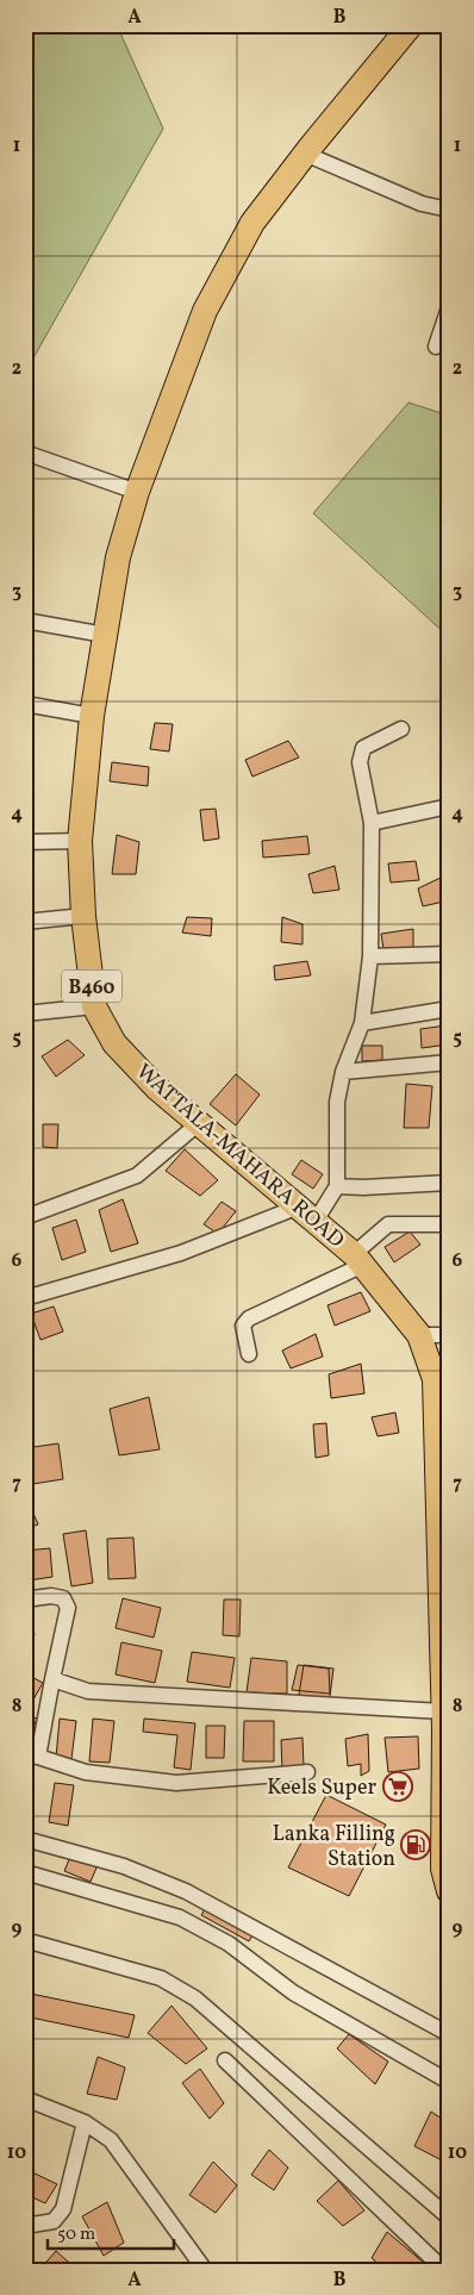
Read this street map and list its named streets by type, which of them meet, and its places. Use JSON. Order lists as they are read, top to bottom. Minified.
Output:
{"streets":{"main road":["B460","WATTALA-MAHARA ROAD"]},"places":{"supermarket":["Keels Super"],"fuel station":["Lanka Filling Station"]},"scale_bar":"50 m","grid":{"columns":["A","B"],"rows":["1","2","3","4","5","6","7","8","9","10"]}}
